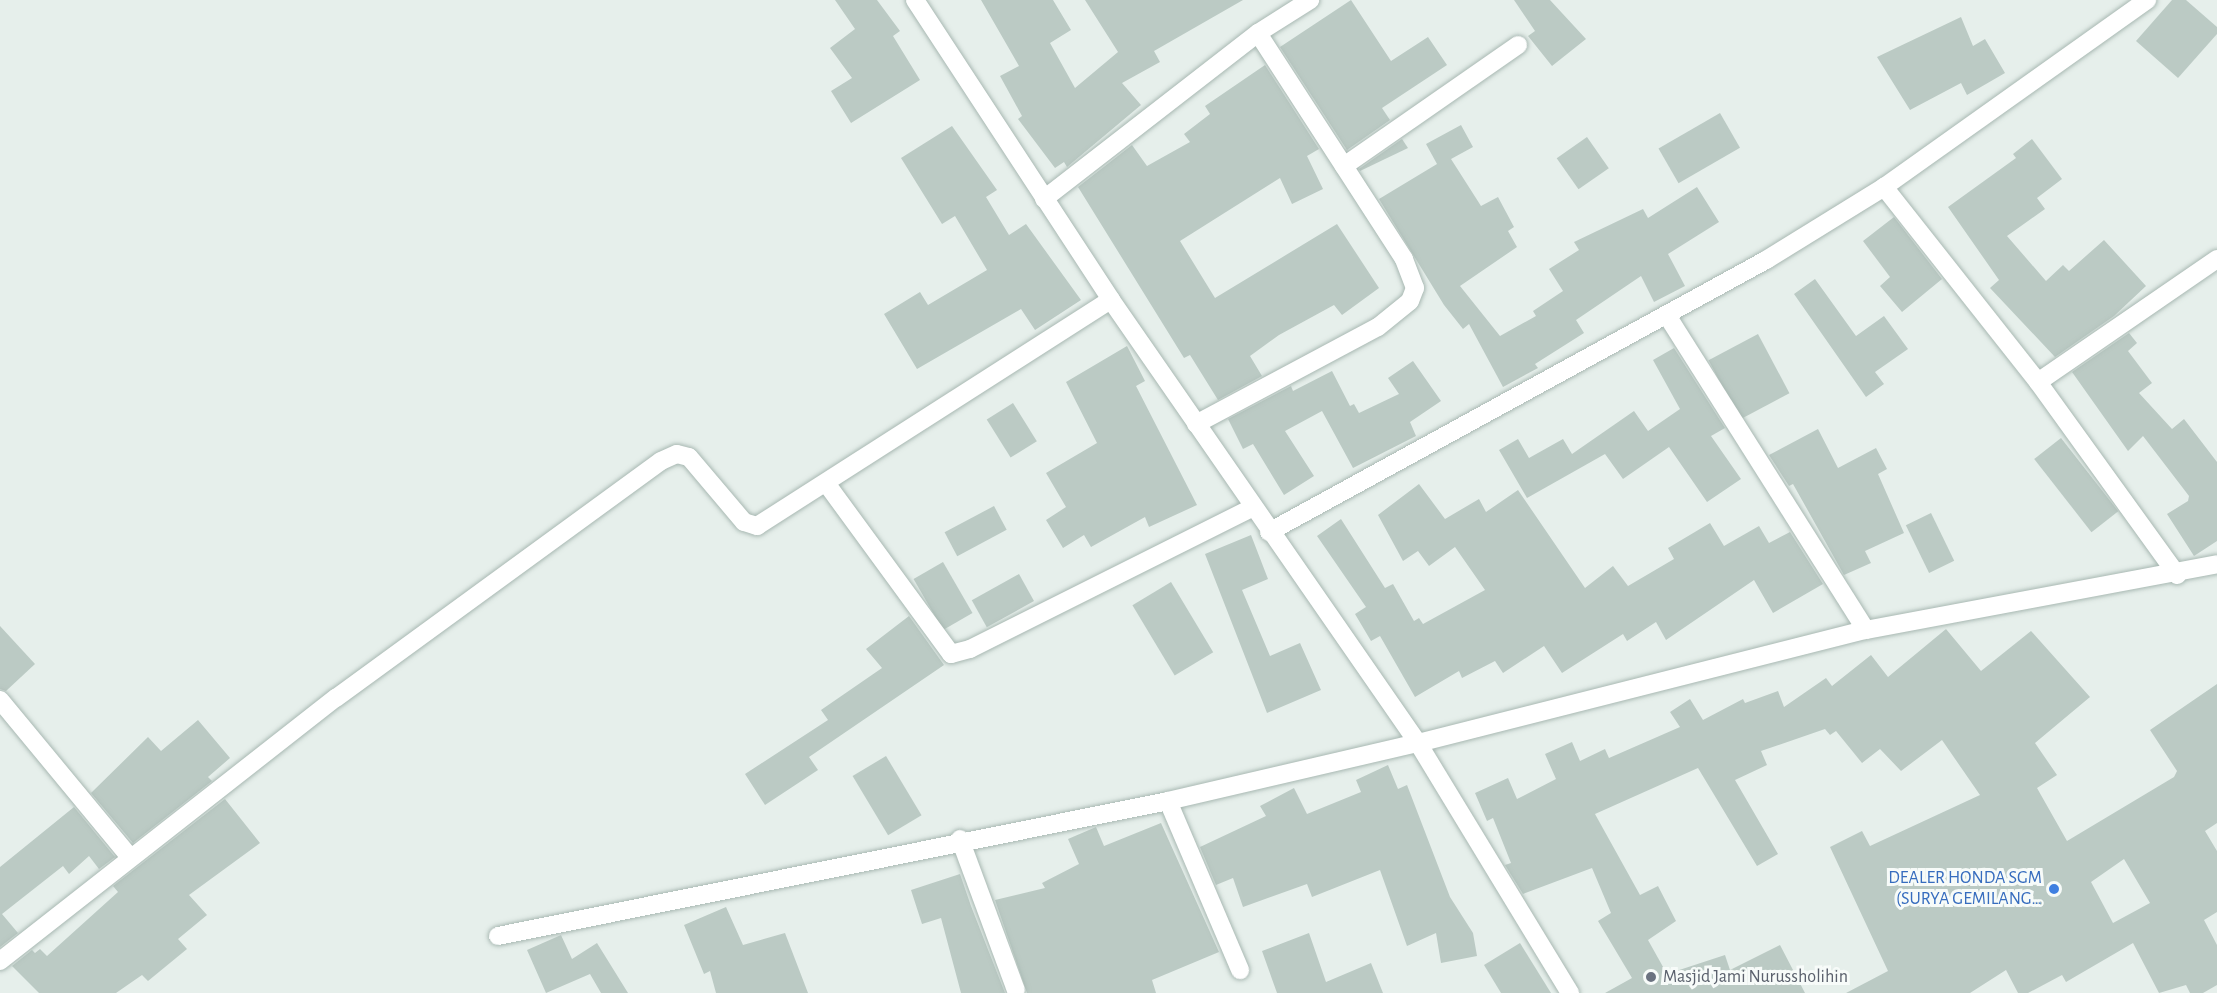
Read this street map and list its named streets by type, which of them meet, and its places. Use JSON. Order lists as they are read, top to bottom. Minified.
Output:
{"places":["DEALER HONDA SGM (SURYA GEMILANG…","Masjid Jami Nurussholihin"]}
